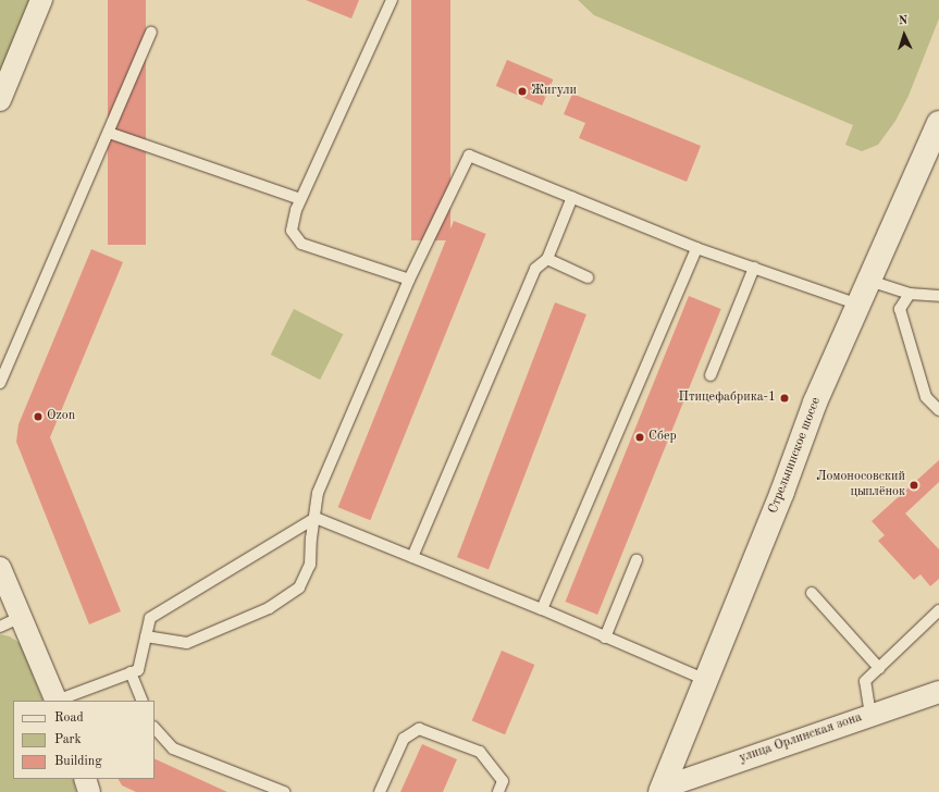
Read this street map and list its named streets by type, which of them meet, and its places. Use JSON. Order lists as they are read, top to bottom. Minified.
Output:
{"streets":{"main road":["Стрельнинское шоссе"],"street":["улица Орлинская зона"]},"crossings":[["Стрельнинское шоссе","улица Орлинская зона"]],"places":["Жигули","Птицефабрика-1","Ozon","Сбер","Ломоносовский цыплёнок"],"legend":["Road","Park","Building"],"north":"top"}
